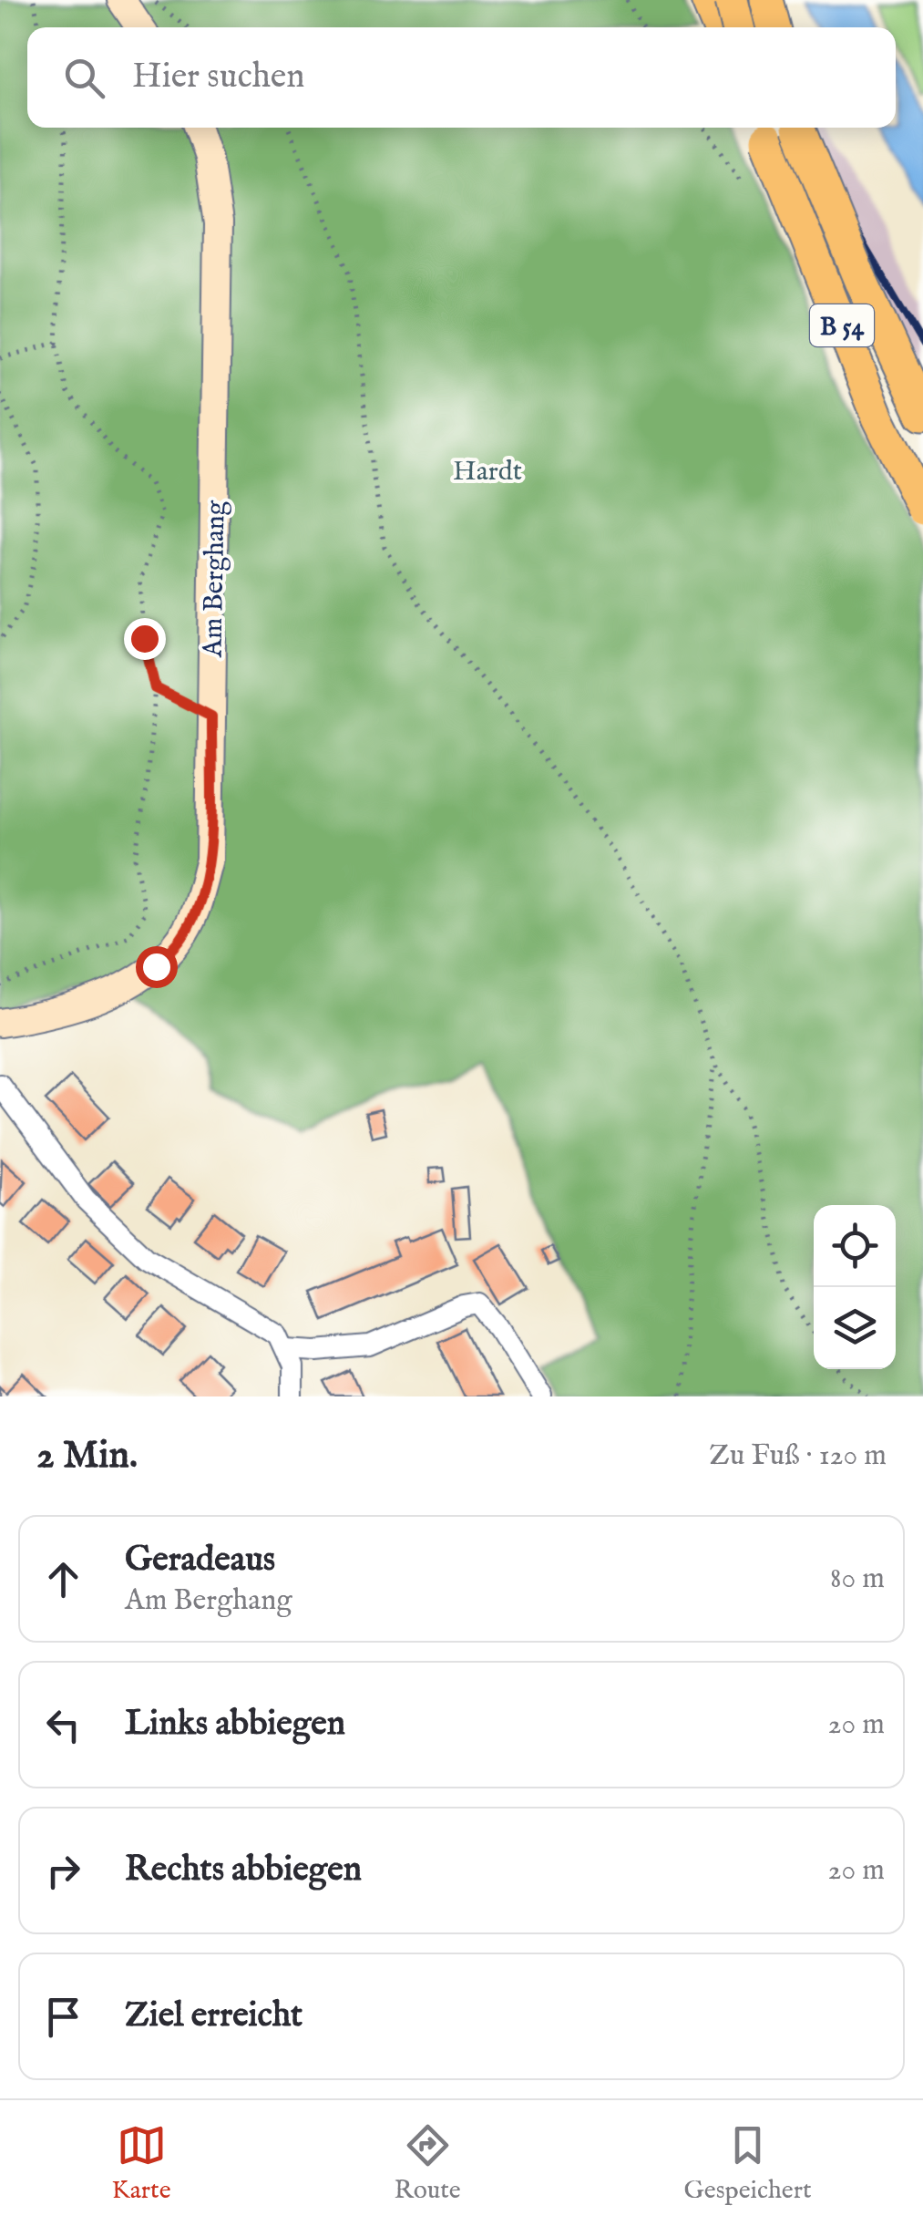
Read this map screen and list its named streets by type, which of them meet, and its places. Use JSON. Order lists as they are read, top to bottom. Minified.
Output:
{"streets":{"main road":["B 54"],"street":["Am Berghang"]},"parks":["Hardt"],"page":{"search":"Hier suchen","heading":["2 Min.","Zu Fuß · 120 m"],"list":[["Geradeaus","Am Berghang","80 m"],["Links abbiegen","20 m"],["Rechts abbiegen","20 m"],"Ziel erreicht"],"nav":["Karte","Route","Gespeichert"]}}
